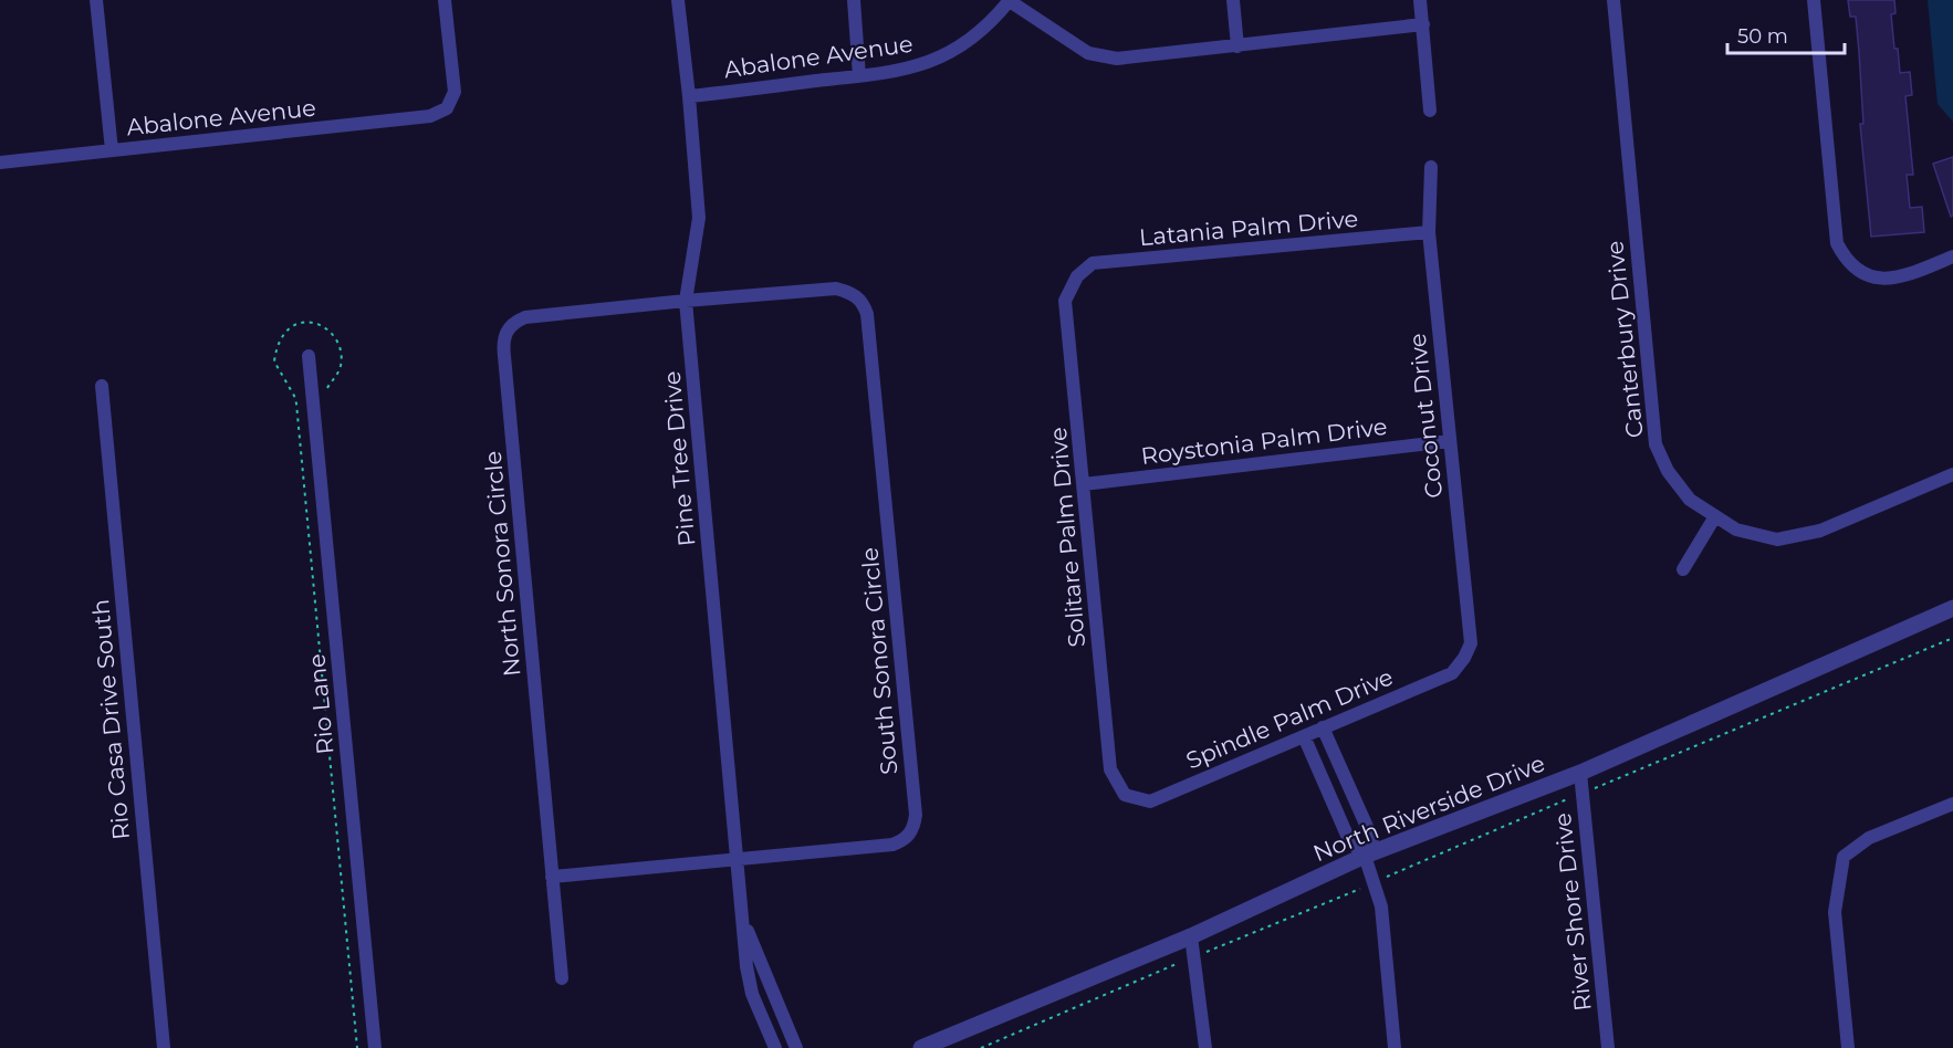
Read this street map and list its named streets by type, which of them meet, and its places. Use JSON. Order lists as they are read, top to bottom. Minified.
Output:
{"streets":{"street":["Abalone Avenue","Latania Palm Drive","Canterbury Drive","Coconut Drive","Roystonia Palm Drive","Pine Tree Drive","Solitare Palm Drive","North Sonora Circle","South Sonora Circle","Rio Lane","Spindle Palm Drive","Rio Casa Drive South","North Riverside Drive","River Shore Drive"]},"crossings":[["Abalone Avenue","Pine Tree Drive"],["Latania Palm Drive","Coconut Drive"],["Latania Palm Drive","Solitare Palm Drive"],["Coconut Drive","Roystonia Palm Drive"],["Coconut Drive","Spindle Palm Drive"],["Roystonia Palm Drive","Solitare Palm Drive"],["Pine Tree Drive","North Sonora Circle"],["Pine Tree Drive","South Sonora Circle"],["Solitare Palm Drive","Spindle Palm Drive"],["North Sonora Circle","South Sonora Circle"],["North Riverside Drive","River Shore Drive"]],"scale_bar":"50 m"}
